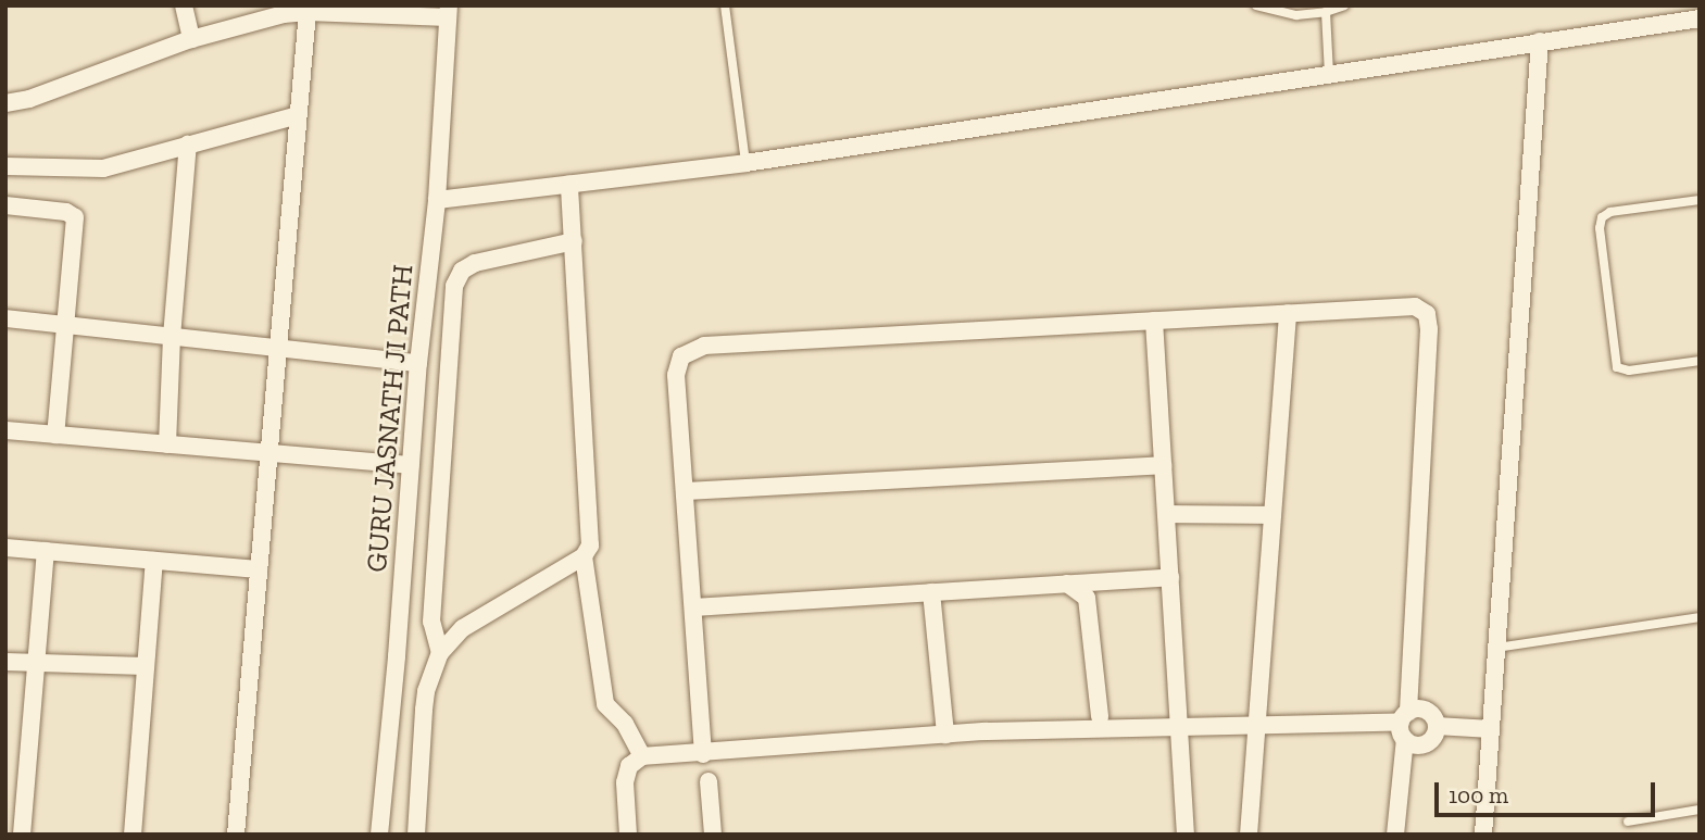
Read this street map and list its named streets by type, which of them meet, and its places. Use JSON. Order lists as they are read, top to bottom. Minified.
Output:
{"streets":{"street":["GURU JASNATH JI PATH"]},"scale_bar":"100 m"}
